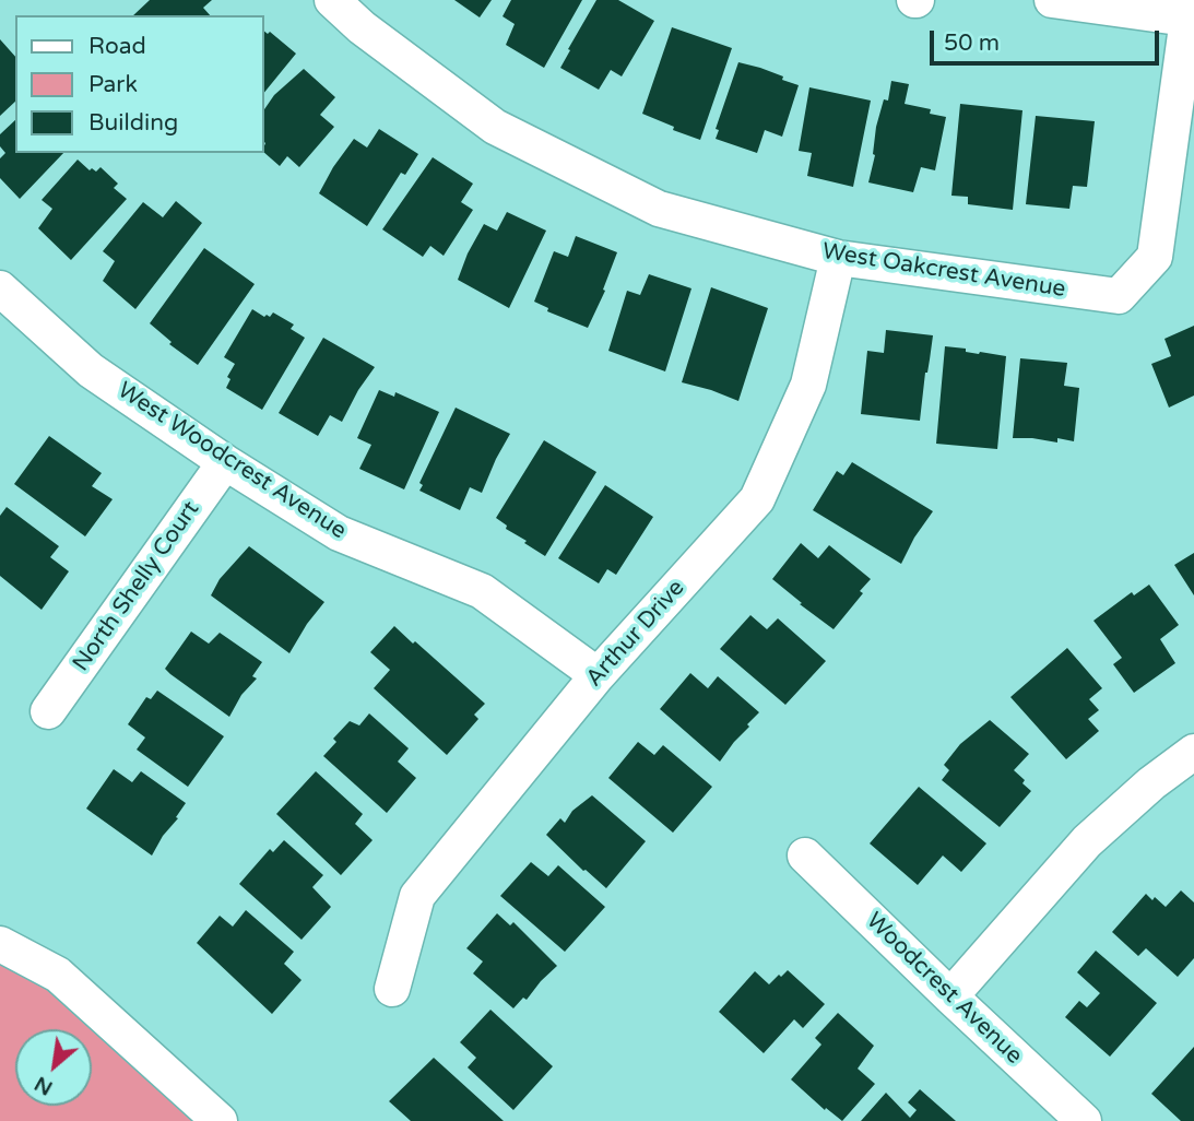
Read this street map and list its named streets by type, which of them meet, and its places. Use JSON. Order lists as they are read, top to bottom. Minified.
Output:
{"streets":{"street":["West Oakcrest Avenue","West Woodcrest Avenue","North Shelly Court","Arthur Drive","Woodcrest Avenue"]},"crossings":[["West Oakcrest Avenue","Arthur Drive"],["West Woodcrest Avenue","North Shelly Court"],["West Woodcrest Avenue","Arthur Drive"]],"legend":["Road","Park","Building"],"scale_bar":"50 m","north":"bottom left"}
